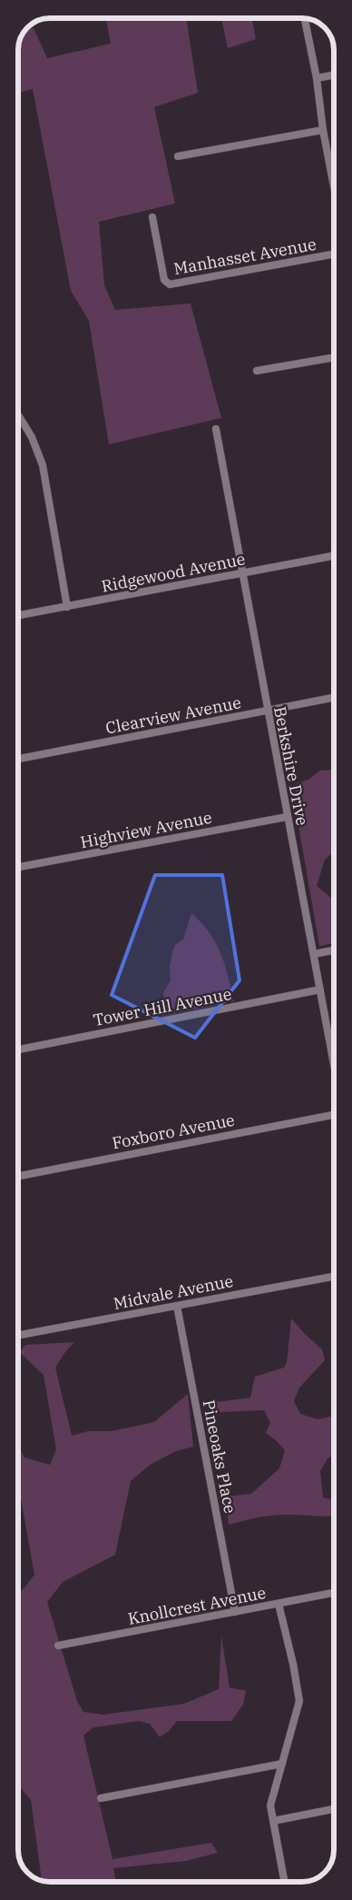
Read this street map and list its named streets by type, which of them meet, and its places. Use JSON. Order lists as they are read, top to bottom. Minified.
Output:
{"streets":{"street":["Manhasset Avenue","Ridgewood Avenue","Clearview Avenue","Berkshire Drive","Highview Avenue","Tower Hill Avenue","Foxboro Avenue","Midvale Avenue","Pineoaks Place","Knollcrest Avenue"]},"crossings":[["Ridgewood Avenue","Berkshire Drive"],["Clearview Avenue","Berkshire Drive"],["Berkshire Drive","Highview Avenue"],["Berkshire Drive","Tower Hill Avenue"],["Midvale Avenue","Pineoaks Place"],["Pineoaks Place","Knollcrest Avenue"]]}
